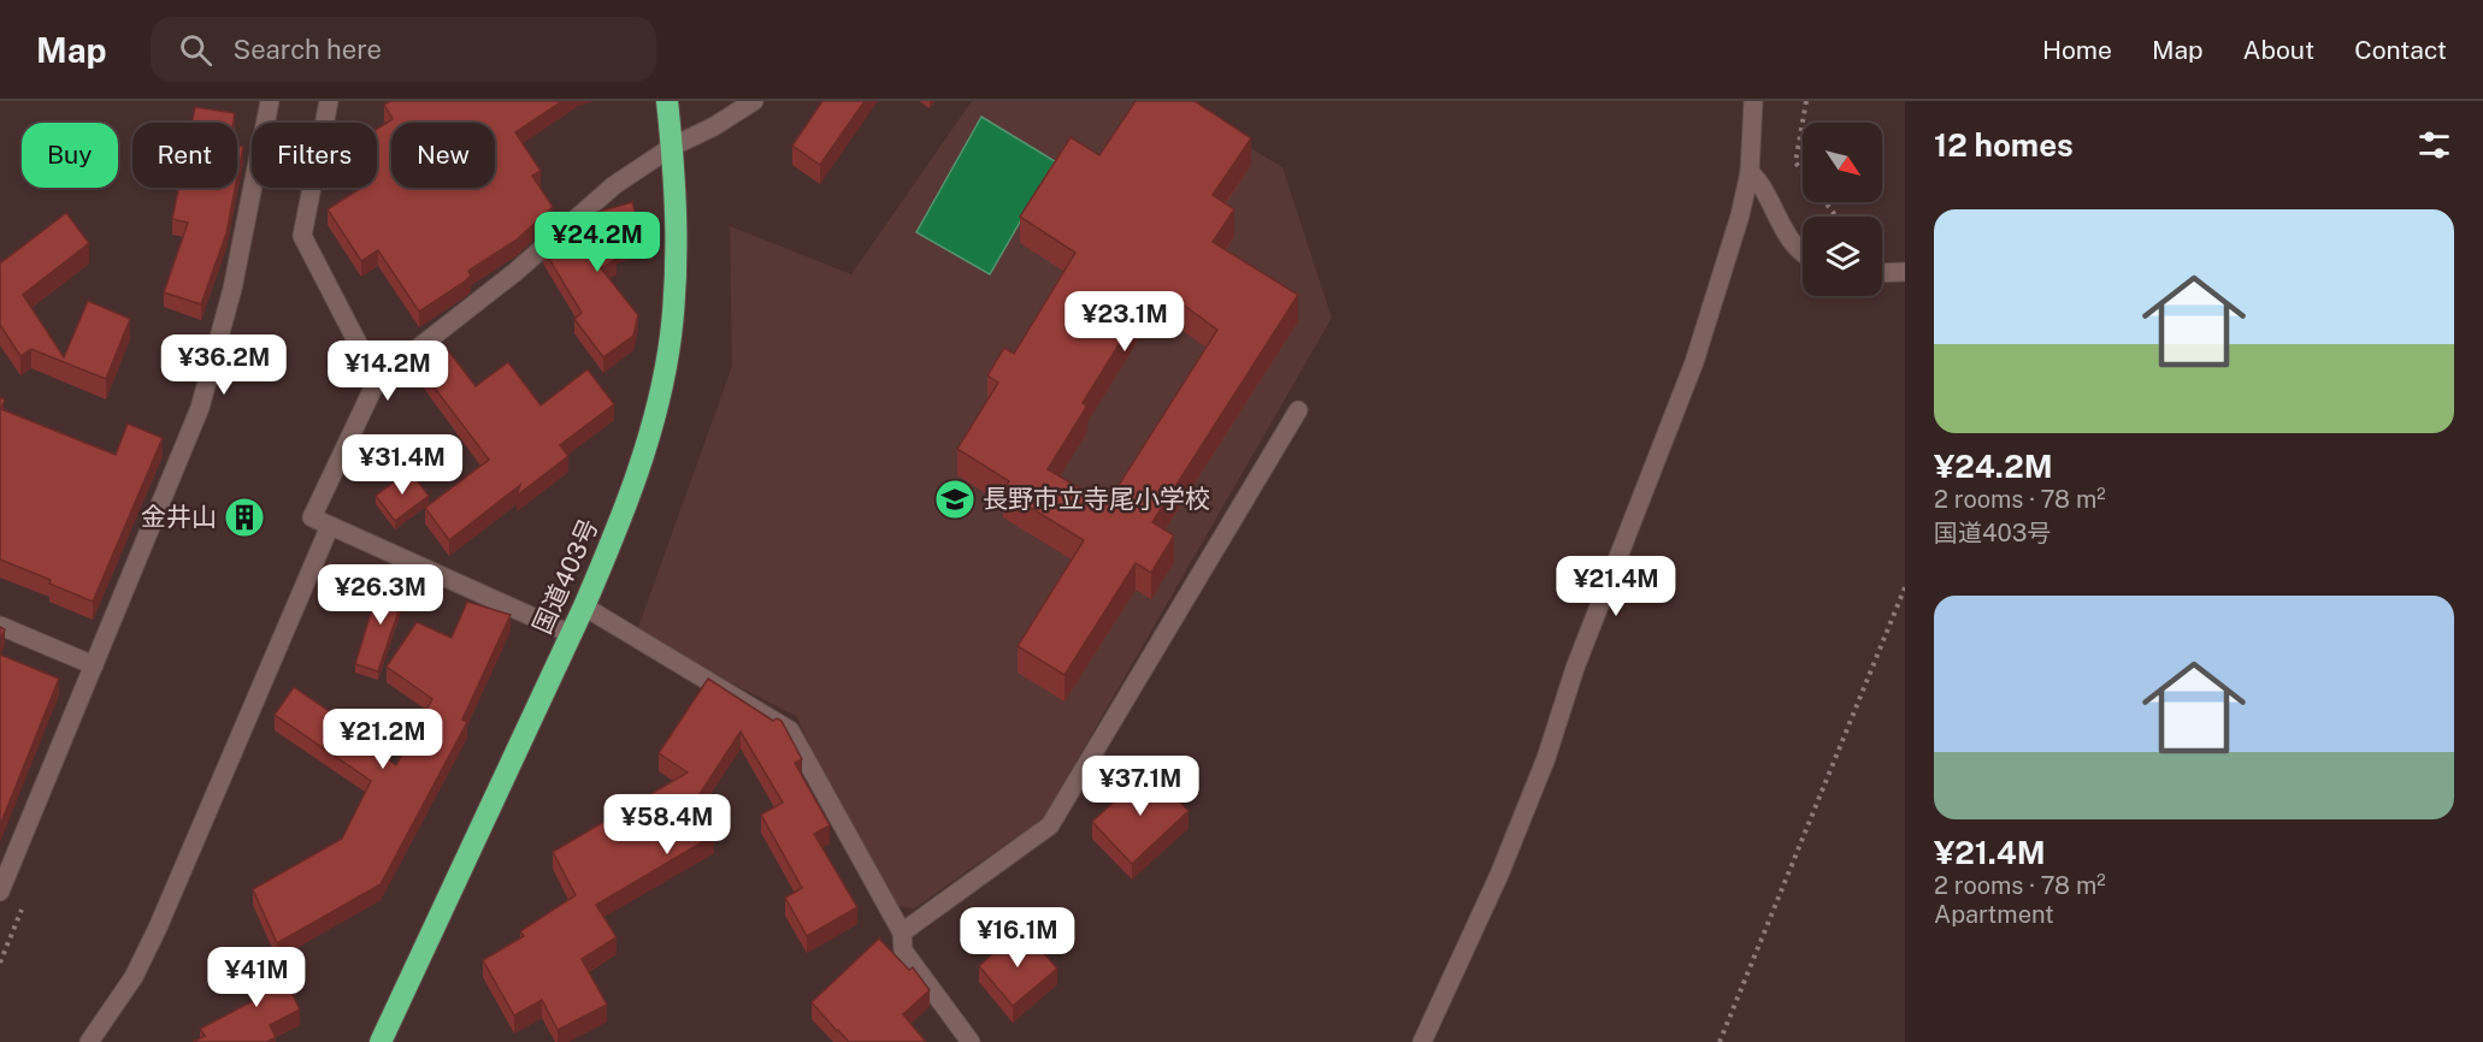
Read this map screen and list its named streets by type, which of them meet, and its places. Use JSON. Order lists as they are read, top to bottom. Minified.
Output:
{"streets":{"highway":["国道403号"]},"places":{"school or university":["長野市立寺尾小学校"],"building":["金井山"]},"north":"bottom right","page":{"header":"Map","search":"Search here","nav":["Home","Map","About","Contact"],"heading":"12 homes","chip":["Buy","Rent","Filters","New"],"list":[{"name":"¥24.2M","note":"2 rooms · 78 m² · 国道403号"},{"name":"¥21.4M","note":"2 rooms · 78 m² · Apartment"}],"price":["¥24.2M","¥23.1M","¥36.2M","¥14.2M","¥31.4M","¥21.4M","¥26.3M","¥21.2M","¥37.1M","¥58.4M","¥16.1M","¥41M"]}}
